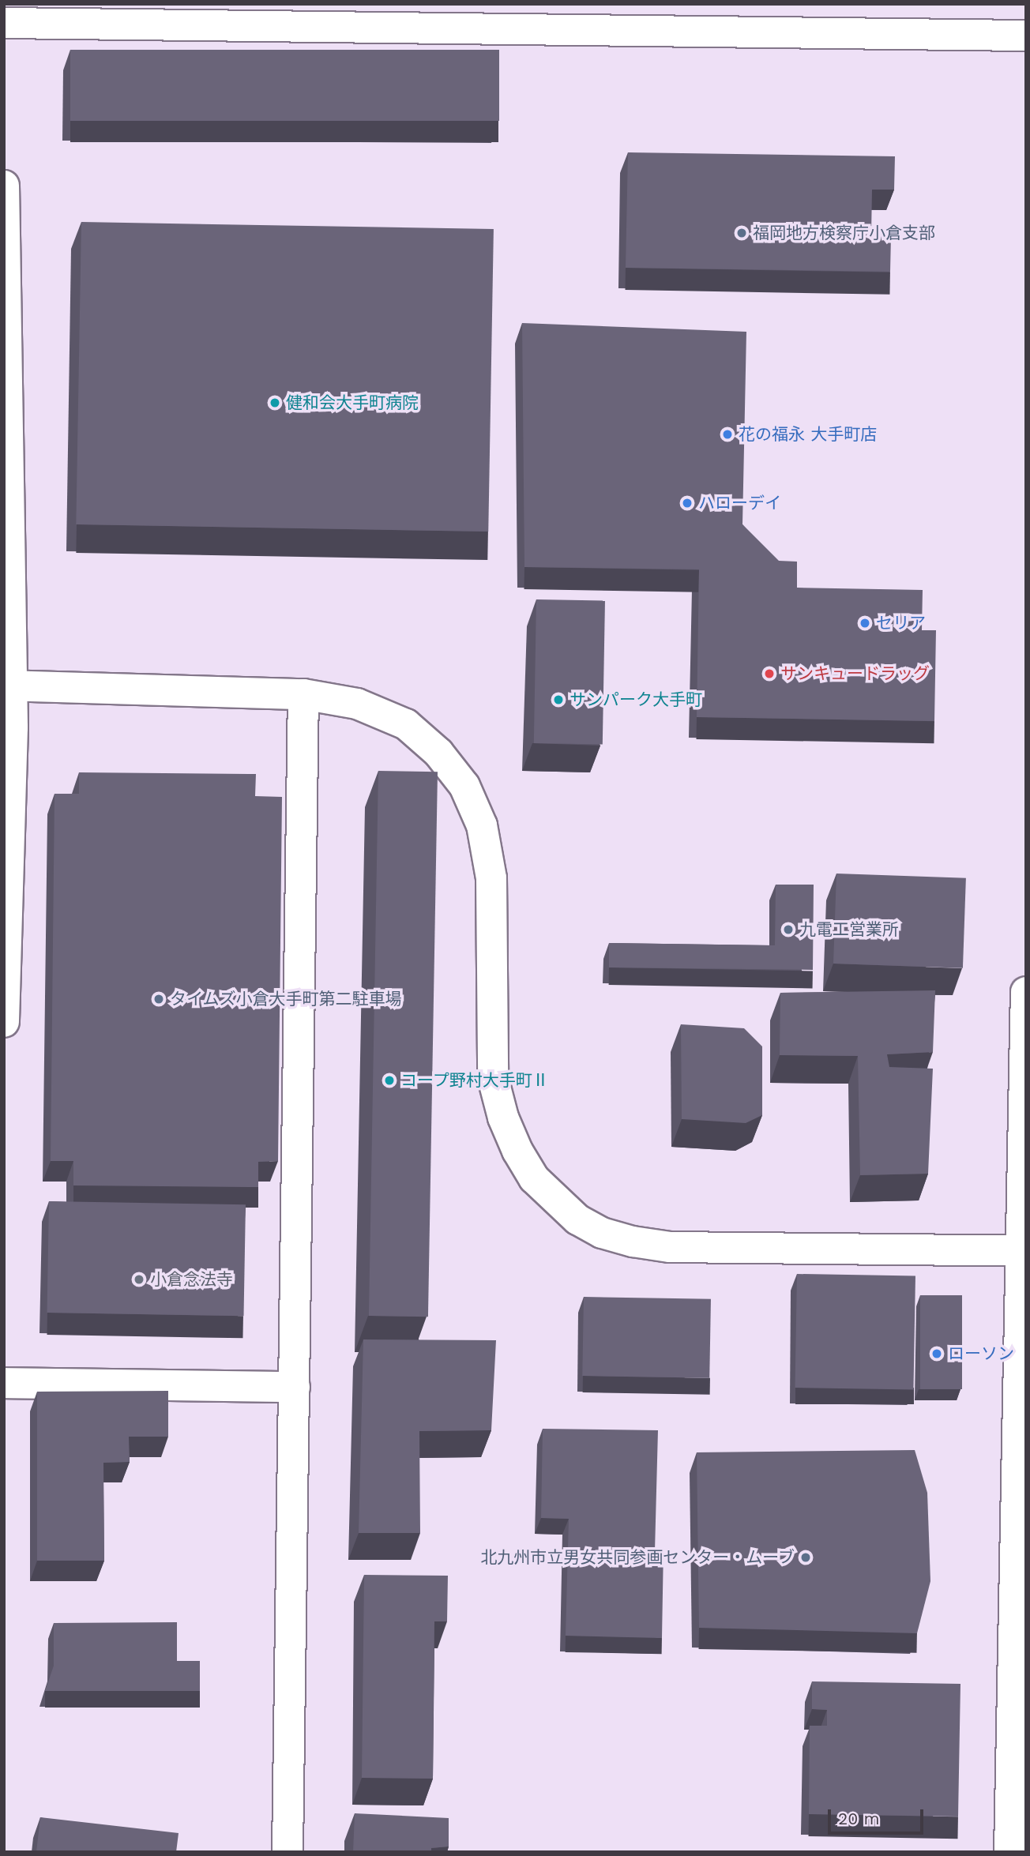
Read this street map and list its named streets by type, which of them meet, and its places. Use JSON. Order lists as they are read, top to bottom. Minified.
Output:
{"places":["福岡地方検察庁小倉支部","健和会大手町病院","花の福永 大手町店","ハローデイ","セリア","サンキュードラッグ","サンパーク大手町","九電工営業所","タイムズ小倉大手町第二駐車場","コープ野村大手町Ⅱ","小倉念法寺","ローソン","北九州市立男女共同参画センター・ムーブ"],"scale_bar":"20 m"}
